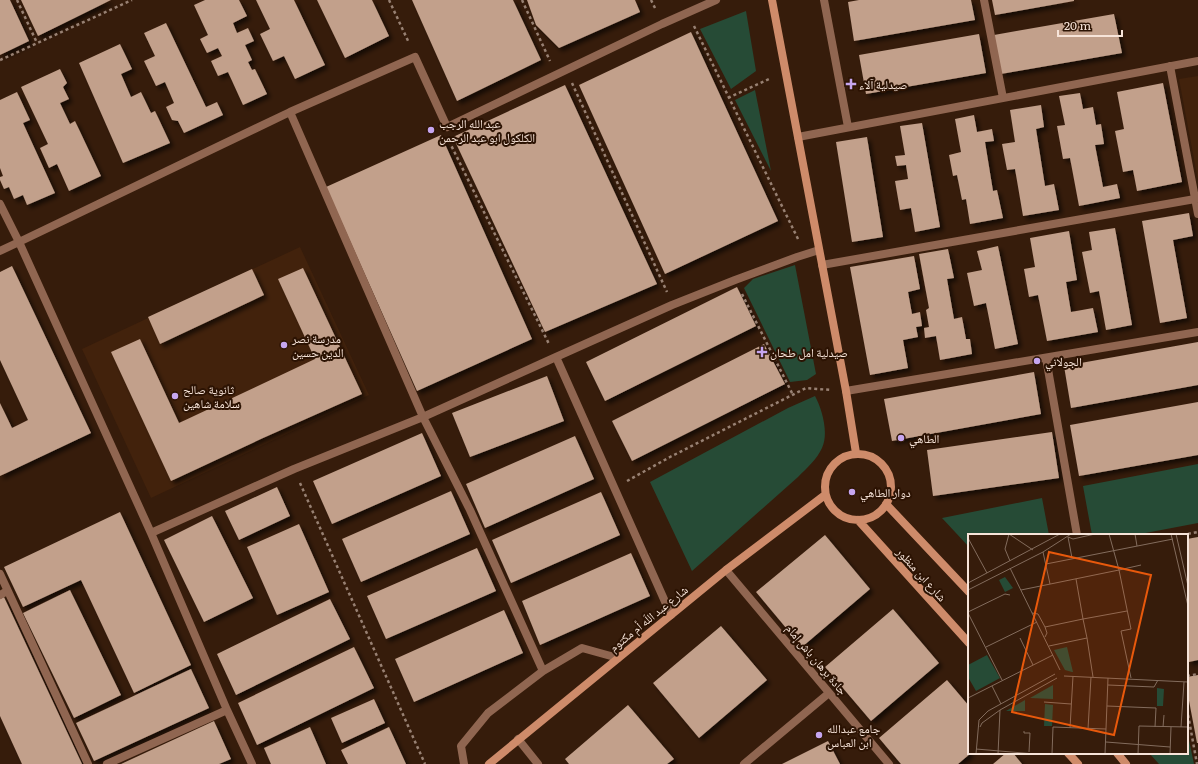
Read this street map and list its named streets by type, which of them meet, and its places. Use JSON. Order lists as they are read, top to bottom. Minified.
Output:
{"streets":{"main road":["شارع ابن منظور","شارع عبد اللّه أم مكتوم"],"street":["جادة برهان باش إمام"]},"crossings":[["شارع ابن منظور","شارع عبد اللّه أم مكتوم"],["شارع عبد اللّه أم مكتوم","جادة برهان باش إمام"]],"places":{"health":["صيدلية آلاء","صيدلية امل طحان"],"other":["عبد الله الرجب الكلكول ابو عبد الرحمن","مدرسة نصر الدين حسين","الجولاني","ثانوية صالح سلامة شاهين","الطاهي","دوار الطاهي","جامع عبدالله ابن العباس"]},"scale_bar":"20 m"}
